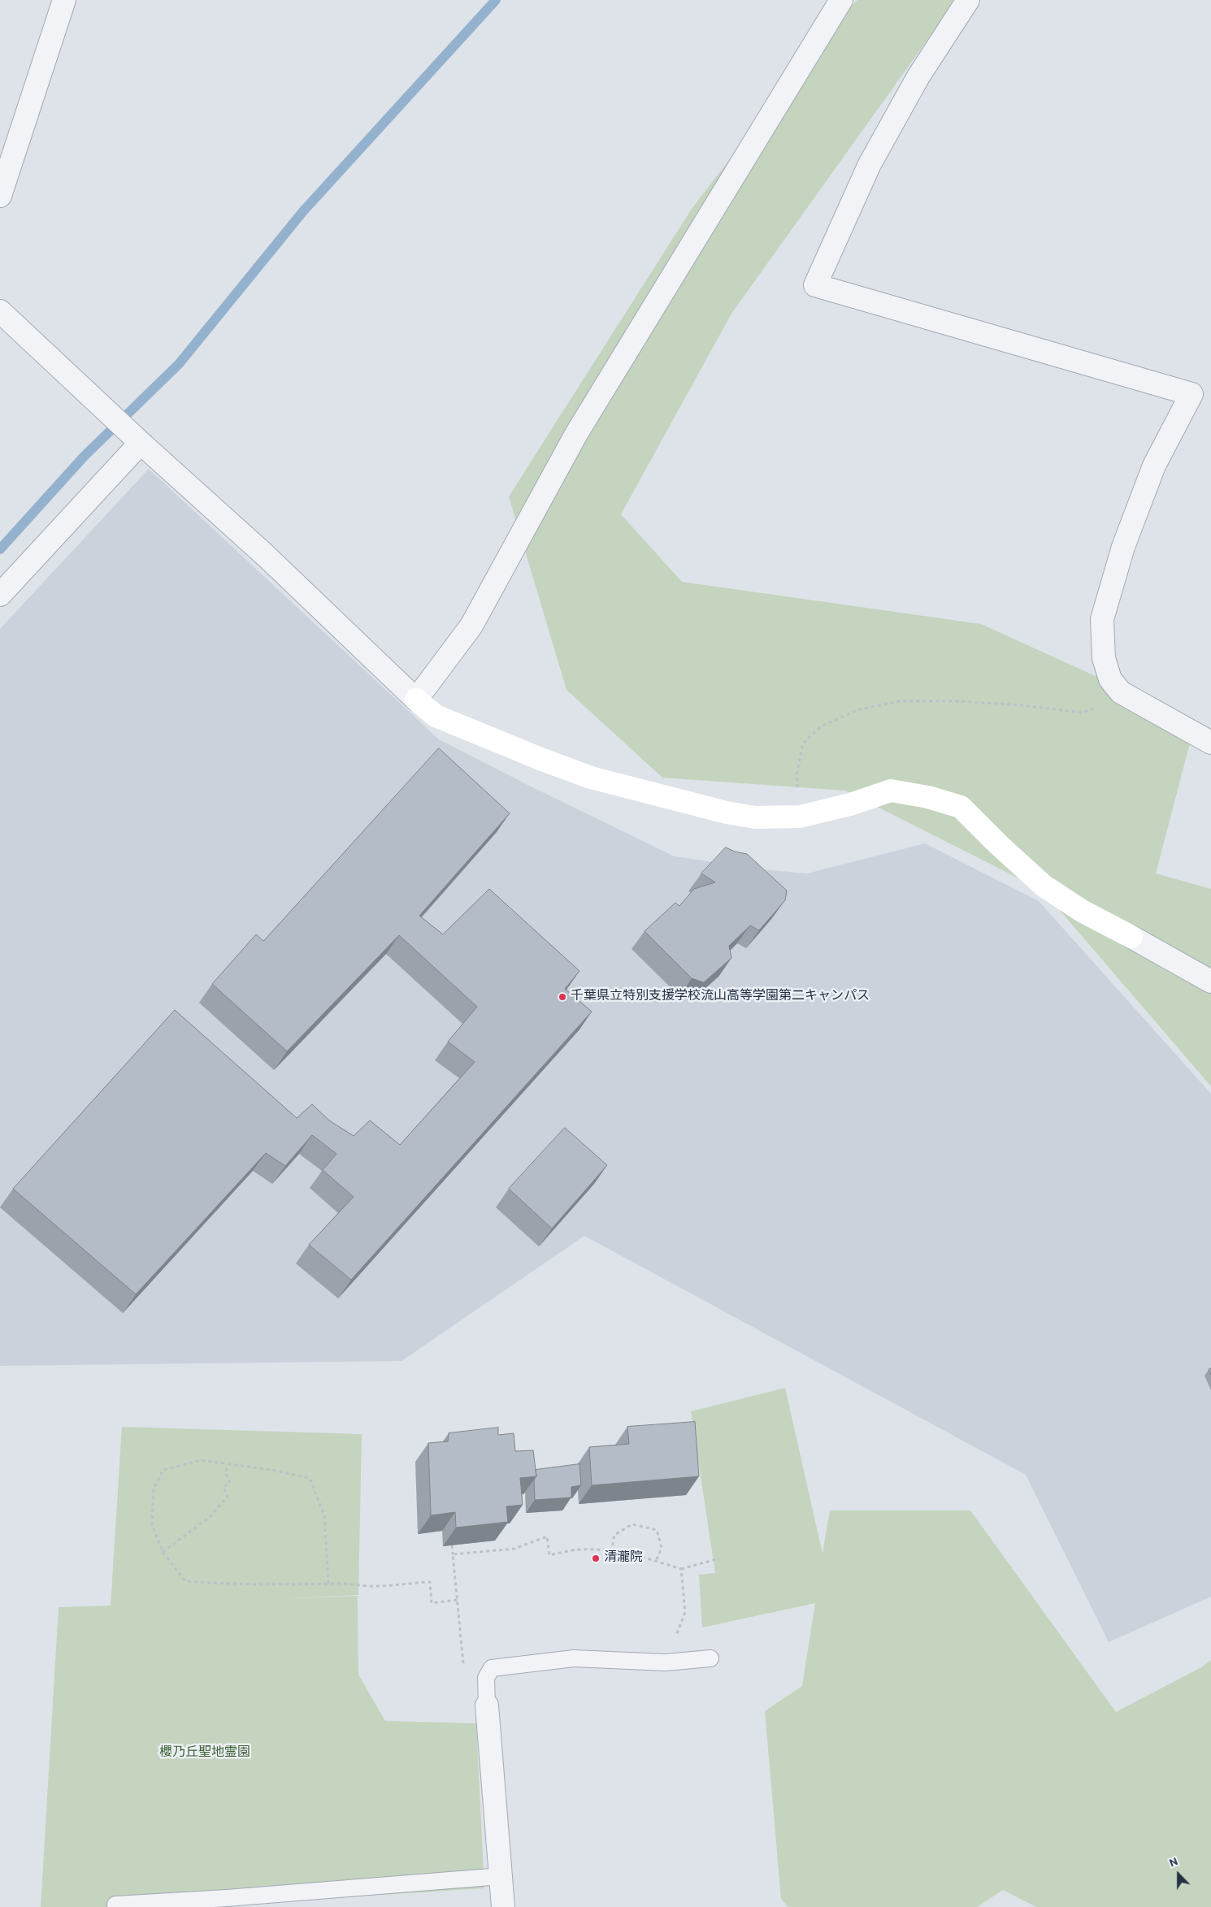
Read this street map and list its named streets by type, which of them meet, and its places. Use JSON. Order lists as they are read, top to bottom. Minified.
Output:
{"parks":["櫻乃丘聖地霊園"],"places":["千葉県立特別支援学校流山高等学園第二キャンパス","清瀧院"],"north":"top"}
